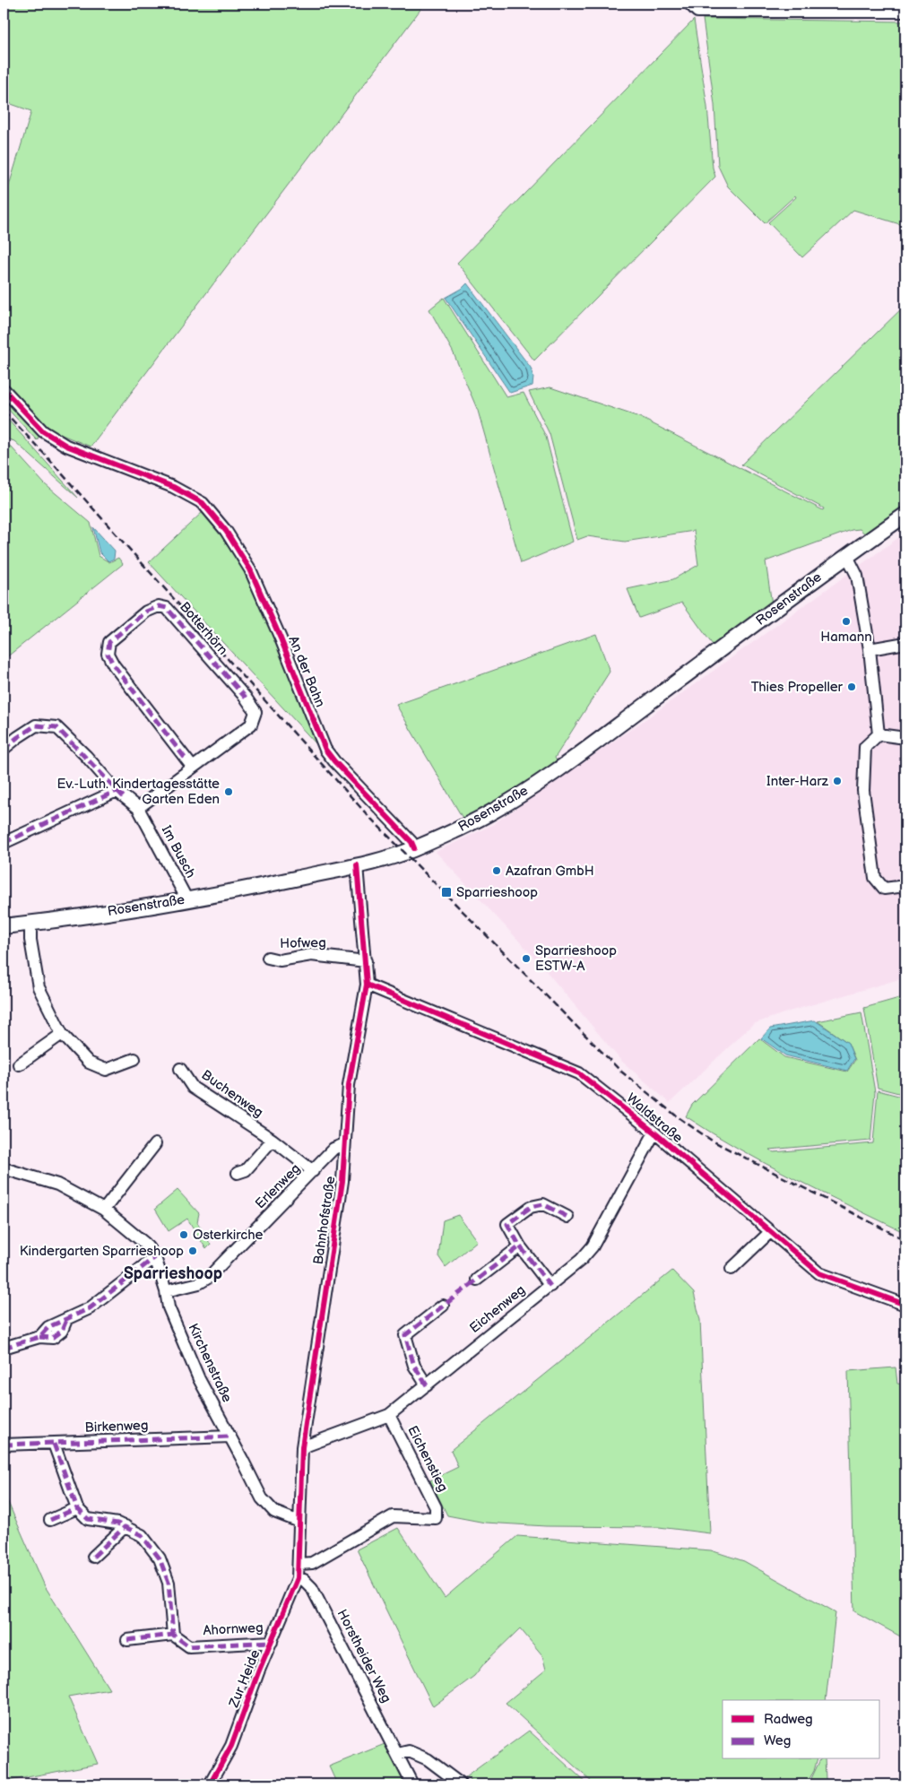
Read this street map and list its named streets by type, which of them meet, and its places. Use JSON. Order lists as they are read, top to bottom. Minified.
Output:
{"streets":{"main road":["Rosenstraße"],"street":["Botterhörn","An der Bahn","Im Busch","Hofweg","Buchenweg","Waldstraße","Erlenweg","Bahnhofstraße","Eichenweg","Kirchenstraße","Birkenweg","Eichenstieg","Ahornweg","Horstheider Weg","Zur Heide"]},"crossings":[["Rosenstraße","An der Bahn"],["Rosenstraße","Im Busch"],["Rosenstraße","Bahnhofstraße"],["Botterhörn","Im Busch"],["Hofweg","Bahnhofstraße"],["Buchenweg","Erlenweg"],["Waldstraße","Bahnhofstraße"],["Waldstraße","Eichenweg"],["Erlenweg","Bahnhofstraße"],["Erlenweg","Kirchenstraße"],["Bahnhofstraße","Eichenweg"],["Bahnhofstraße","Kirchenstraße"],["Bahnhofstraße","Eichenstieg"],["Bahnhofstraße","Horstheider Weg"],["Bahnhofstraße","Zur Heide"],["Eichenweg","Eichenstieg"],["Kirchenstraße","Birkenweg"],["Ahornweg","Zur Heide"],["Horstheider Weg","Zur Heide"]],"districts":["Sparrieshoop"],"places":{"other":["Hamann","Thies Propeller","Inter-Harz","Ev.-Luth. Kindertagesstätte Garten Eden","Azafran GmbH","Sparrieshoop ESTW-A","Osterkirche","Kindergarten Sparrieshoop"],"transit":["Sparrieshoop"]},"legend":["Radweg","Weg"]}
